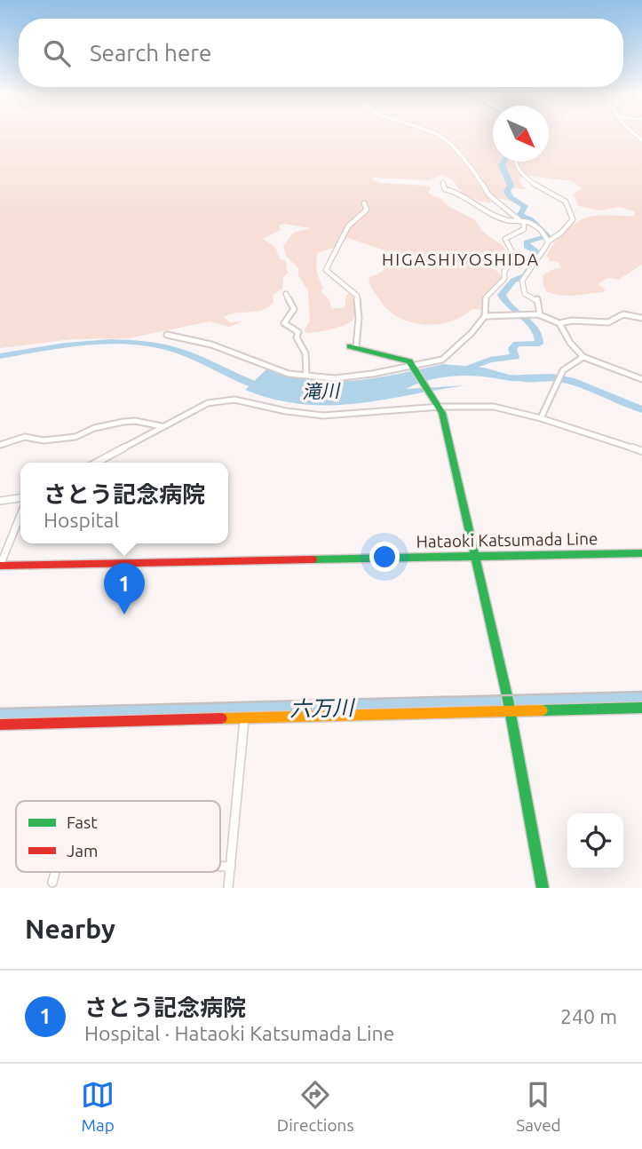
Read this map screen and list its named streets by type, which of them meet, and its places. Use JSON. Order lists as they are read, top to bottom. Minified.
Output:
{"streets":{"street":["Hataoki Katsumada Line"]},"districts":["HIGASHIYOSHIDA"],"water":["滝川","六万川"],"legend":["Fast","Jam"],"north":"bottom right","page":{"search":"Search here","popup":["さとう記念病院","Hospital"],"pins":"1","heading":"Nearby","list":[{"mark":"1","name":"さとう記念病院","note":"Hospital · Hataoki Katsumada Line","value":"240 m"}],"nav":["Map","Directions","Saved"]}}
